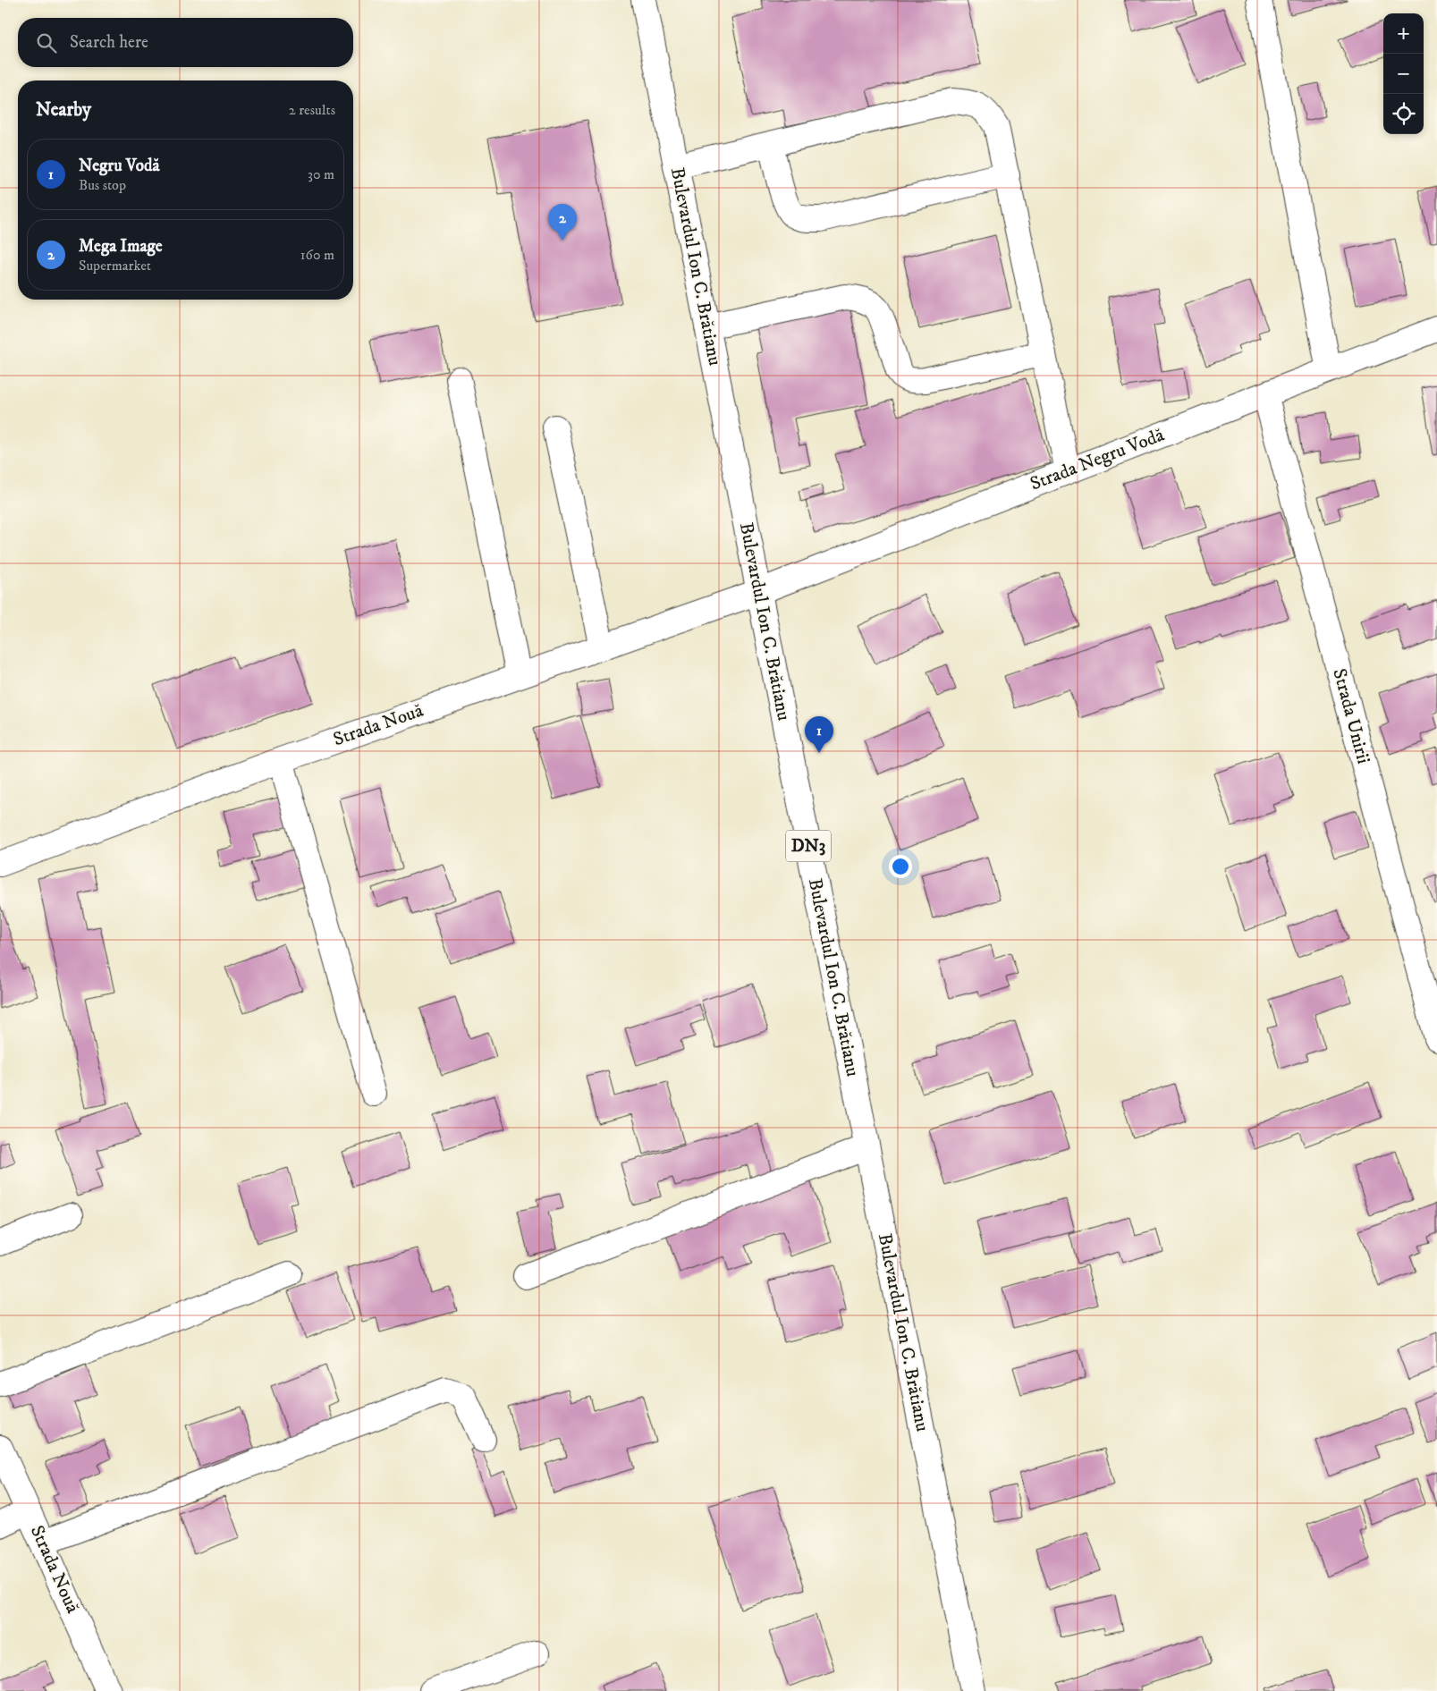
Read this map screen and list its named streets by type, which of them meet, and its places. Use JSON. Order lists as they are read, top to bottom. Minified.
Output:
{"streets":{"street":["Bulevardul Ion C. Brătianu","Strada Negru Vodă","Strada Unirii","Strada Nouă","DN3"]},"crossings":[["Bulevardul Ion C. Brătianu","Strada Negru Vodă"],["Bulevardul Ion C. Brătianu","Strada Nouă"],["Strada Negru Vodă","Strada Unirii"],["Strada Negru Vodă","Strada Nouă"]],"page":{"map_buttons":["+","−"],"search":"Search here","heading":["Nearby","2 results"],"list":[{"mark":"1","name":"Negru Vodă","note":"Bus stop","value":"30 m"},{"mark":"2","name":"Mega Image","note":"Supermarket","value":"160 m"}],"pins":["2","1"]}}
